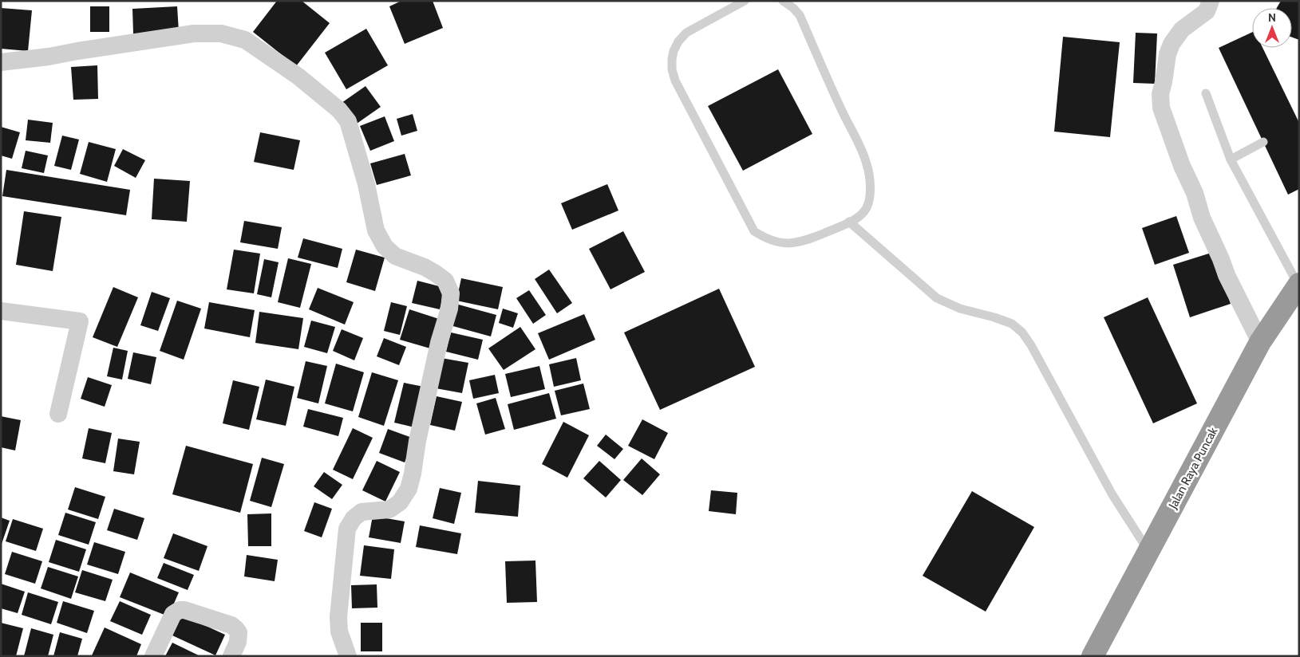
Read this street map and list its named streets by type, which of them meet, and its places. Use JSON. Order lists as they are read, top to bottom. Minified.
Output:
{"streets":{"highway":["Jalan Raya Puncak"]},"north":"top"}
